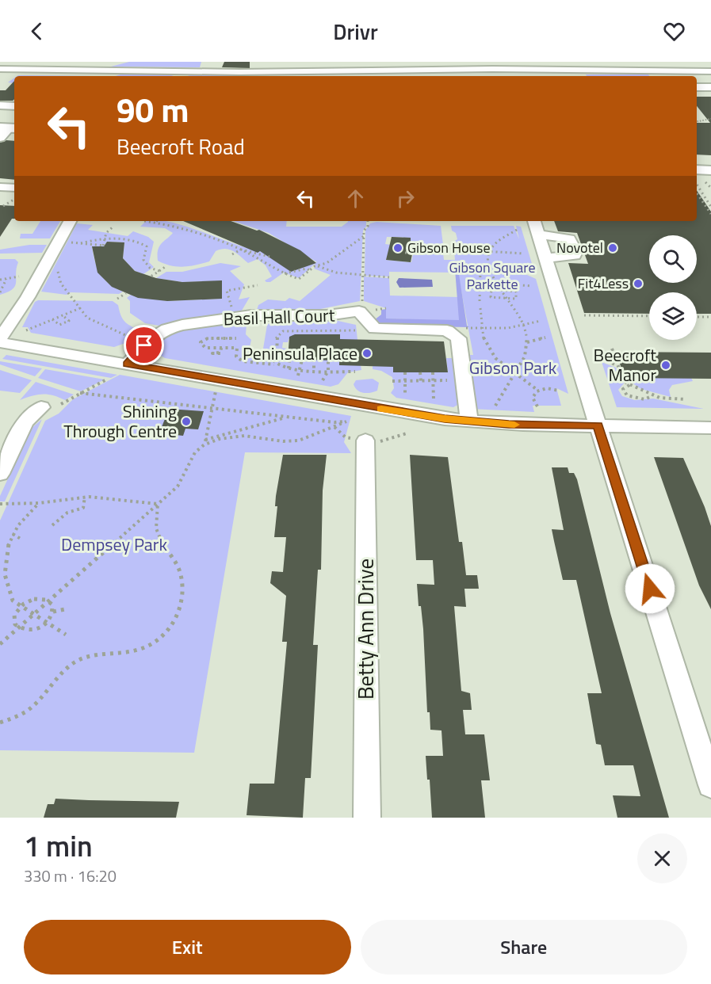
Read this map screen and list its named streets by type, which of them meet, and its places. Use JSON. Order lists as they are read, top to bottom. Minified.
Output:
{"streets":{"street":["Basil Hall Court","Betty Ann Drive"]},"parks":["Gibson Square Parkette","Gibson Park","Dempsey Park"],"places":["Gibson House","Novotel","Fit4Less","Peninsula Place","Beecroft Manor","Shining Through Centre"],"page":{"header":"Drivr","turn":["90 m","Beecroft Road"],"heading":["1 min","330 m · 16:20"],"buttons":["Exit","Share"]}}
